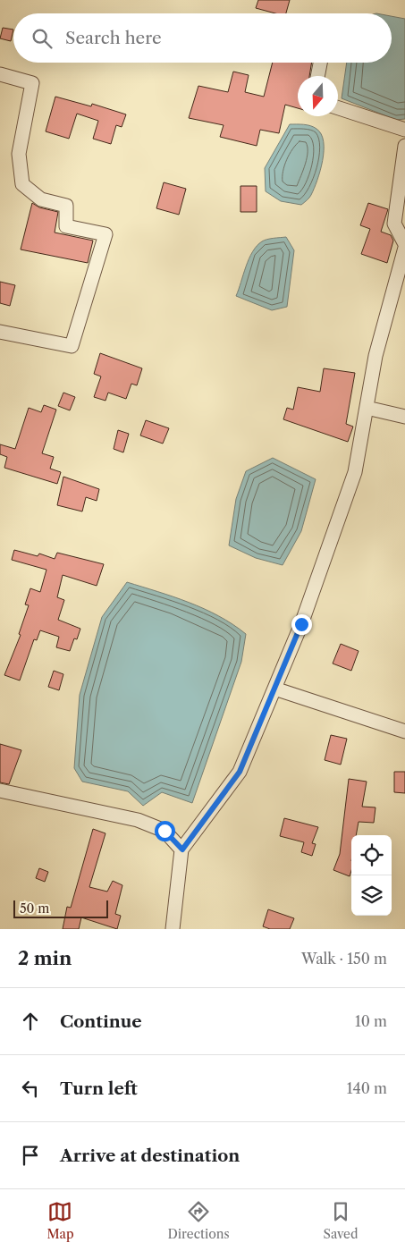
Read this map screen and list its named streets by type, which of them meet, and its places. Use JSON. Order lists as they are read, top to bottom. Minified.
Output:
{"scale_bar":"50 m","north":"bottom","page":{"search":"Search here","scale":"50 m","heading":["2 min","Walk · 150 m"],"list":[["Continue","10 m"],["Turn left","140 m"],"Arrive at destination"],"nav":["Map","Directions","Saved"]}}
